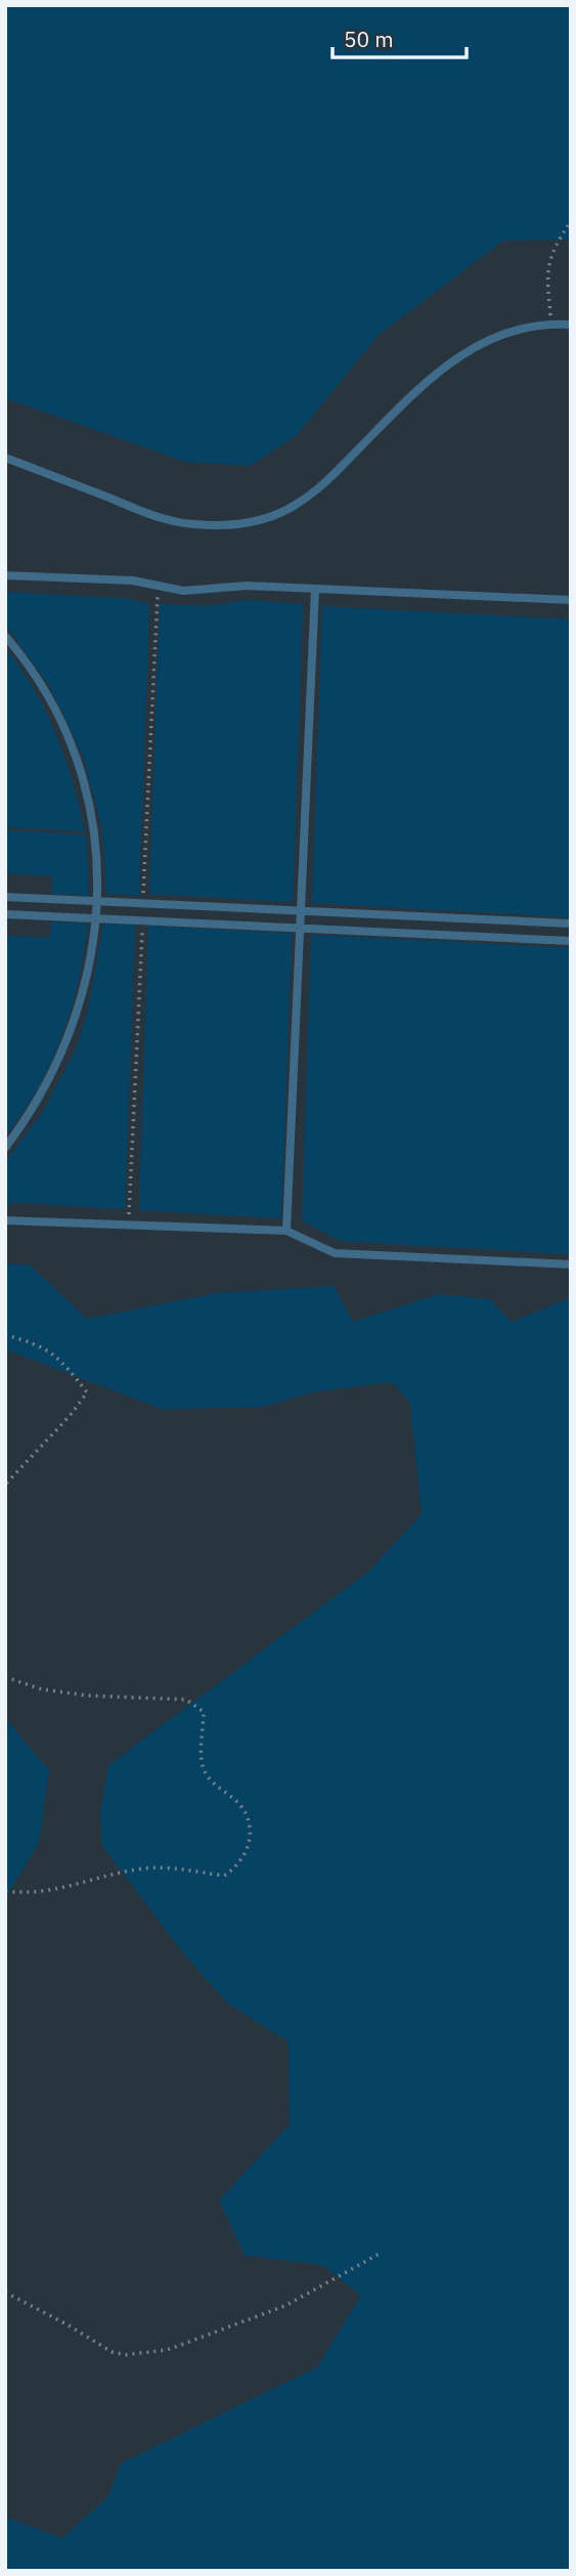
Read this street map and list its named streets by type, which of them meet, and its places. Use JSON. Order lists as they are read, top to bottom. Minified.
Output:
{"scale_bar":"50 m"}
